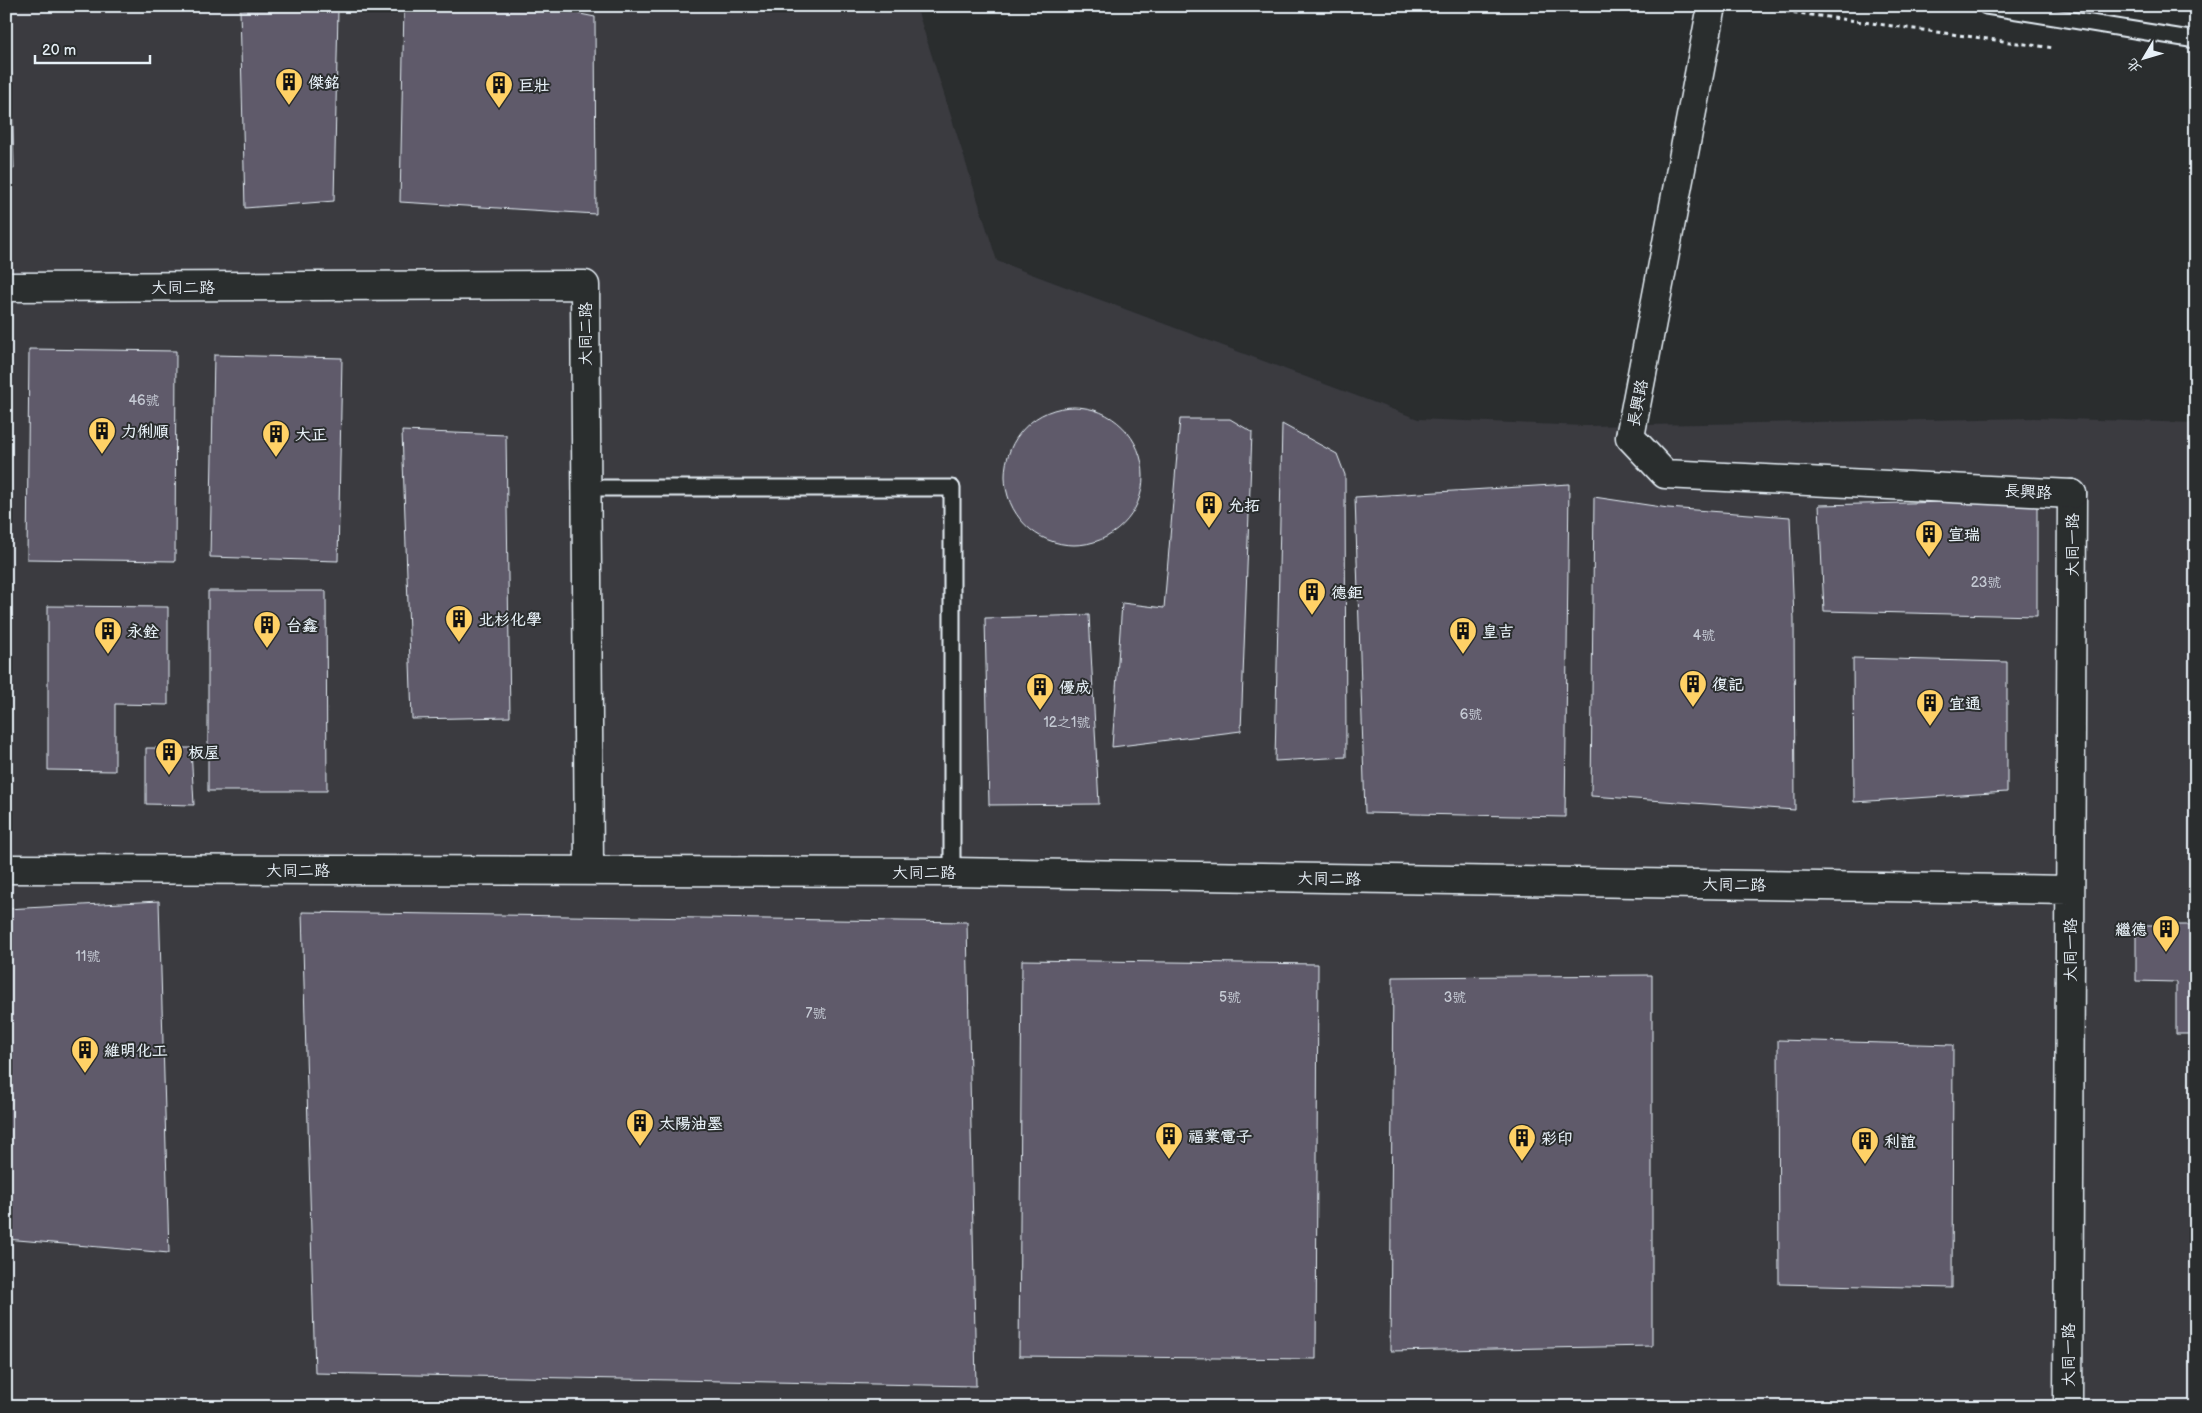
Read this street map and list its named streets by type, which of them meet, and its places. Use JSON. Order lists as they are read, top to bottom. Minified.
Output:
{"streets":{"street":["大同二路","長興路","大同一路"]},"crossings":[["大同二路","大同一路"],["長興路","大同一路"]],"places":{"building":["傑銘","巨壯","力俐順","大正","允拓","宣瑞","德鉅","北杉化學","台鑫","永銓","皇吉","復記","優成","宜通","板屋","繼德","維明化工","太陽油墨","福業電子","彩印","利誼"]},"house_numbers":["46號","23號","4號","6號","12之1號","11號","5號","3號","7號"],"scale_bar":"20 m","north":"bottom left"}
